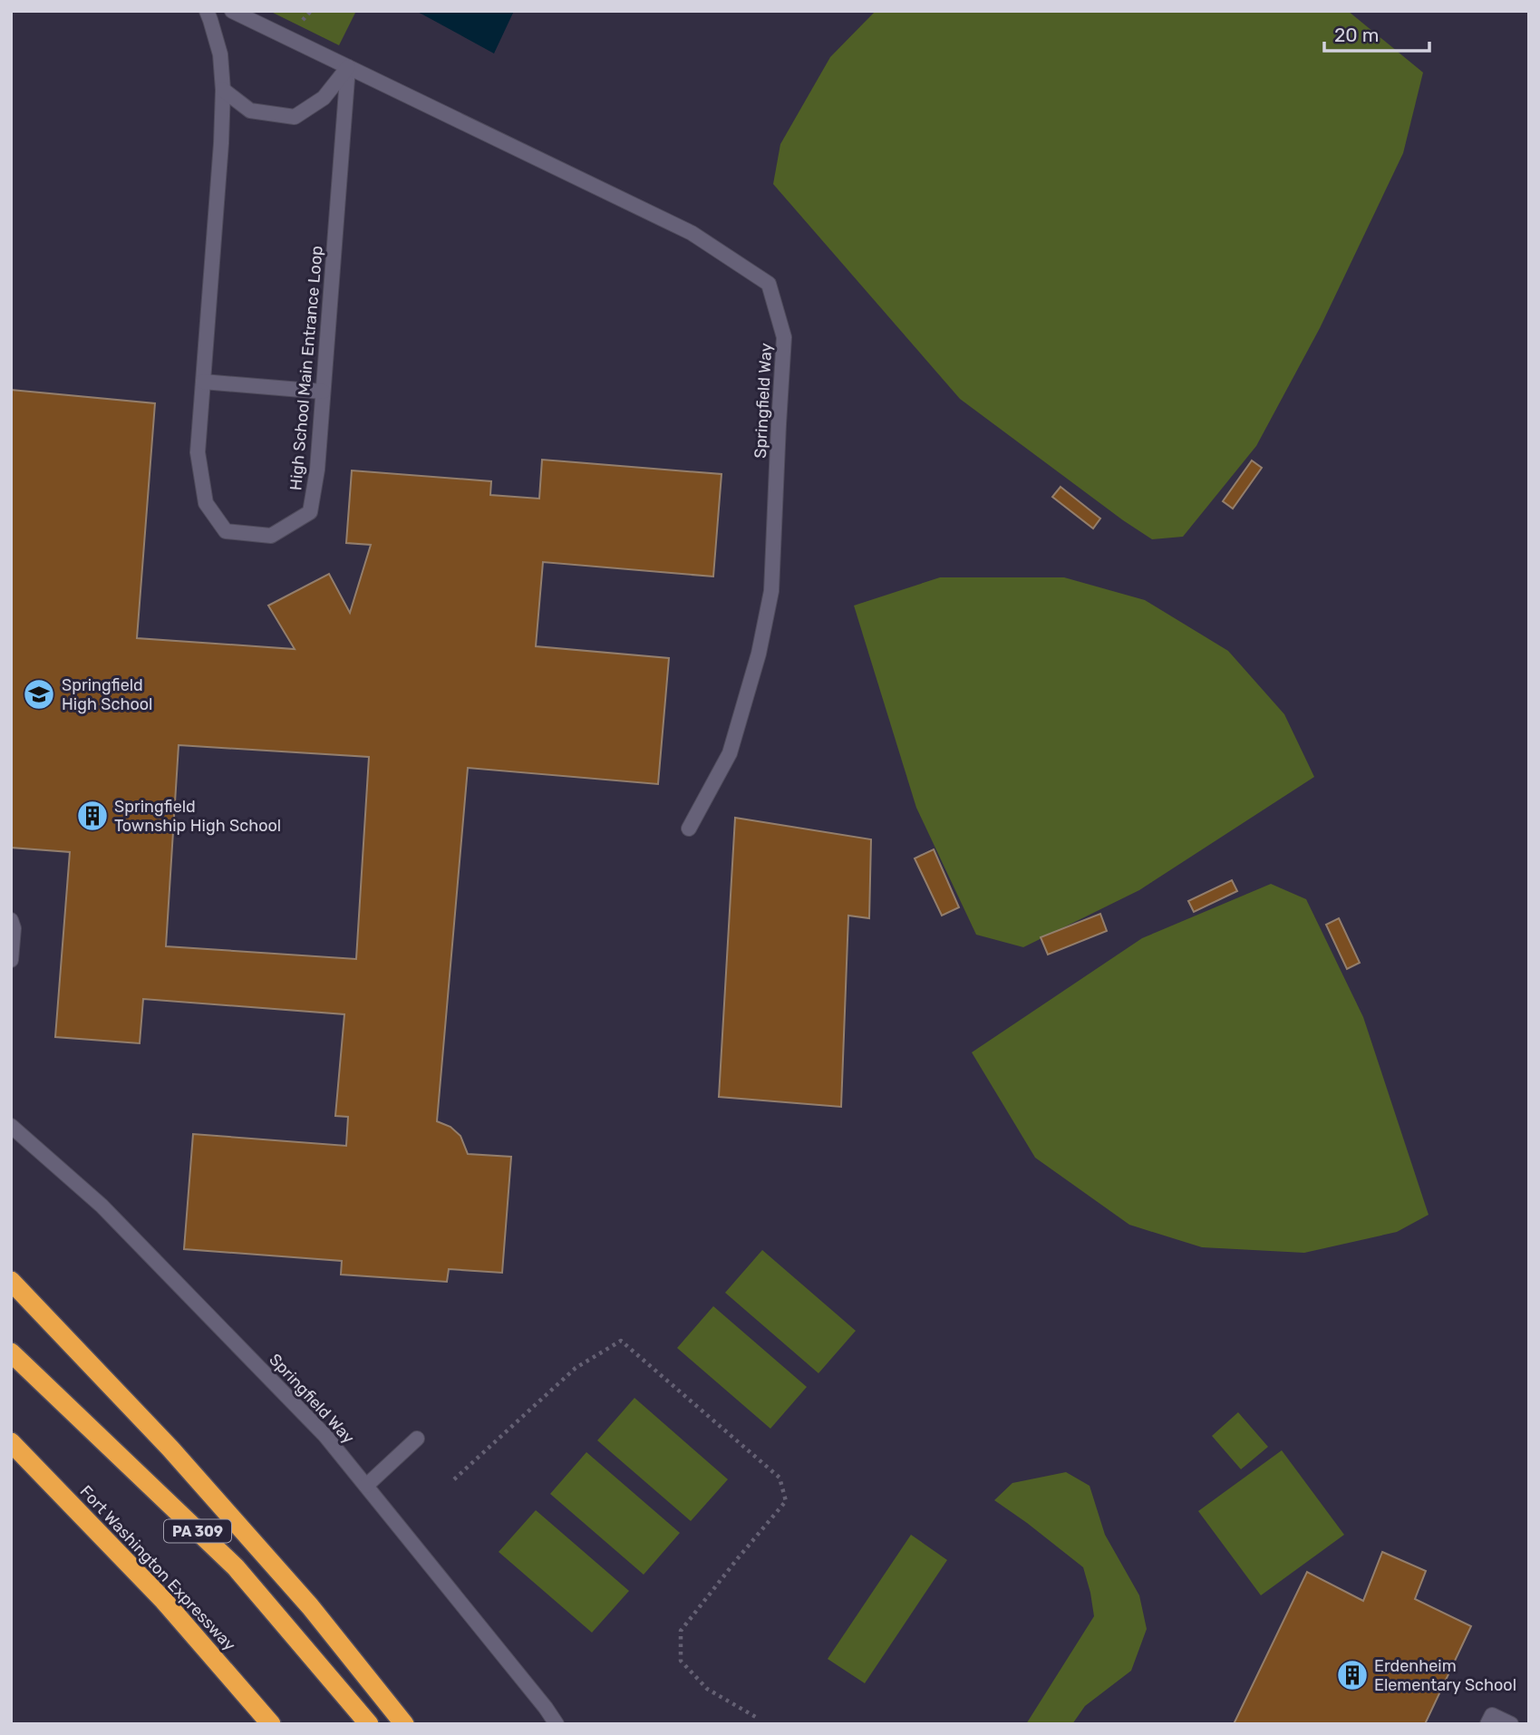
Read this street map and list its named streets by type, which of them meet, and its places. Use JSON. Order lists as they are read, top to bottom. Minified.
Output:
{"streets":{"highway":["PA 309","Fort Washington Expressway"],"lane":["High School Main Entrance Loop","Springfield Way"]},"crossings":[["High School Main Entrance Loop","Springfield Way"]],"places":{"school or university":["Springfield High School"],"building":["Springfield Township High School","Erdenheim Elementary School"]},"scale_bar":"20 m"}
